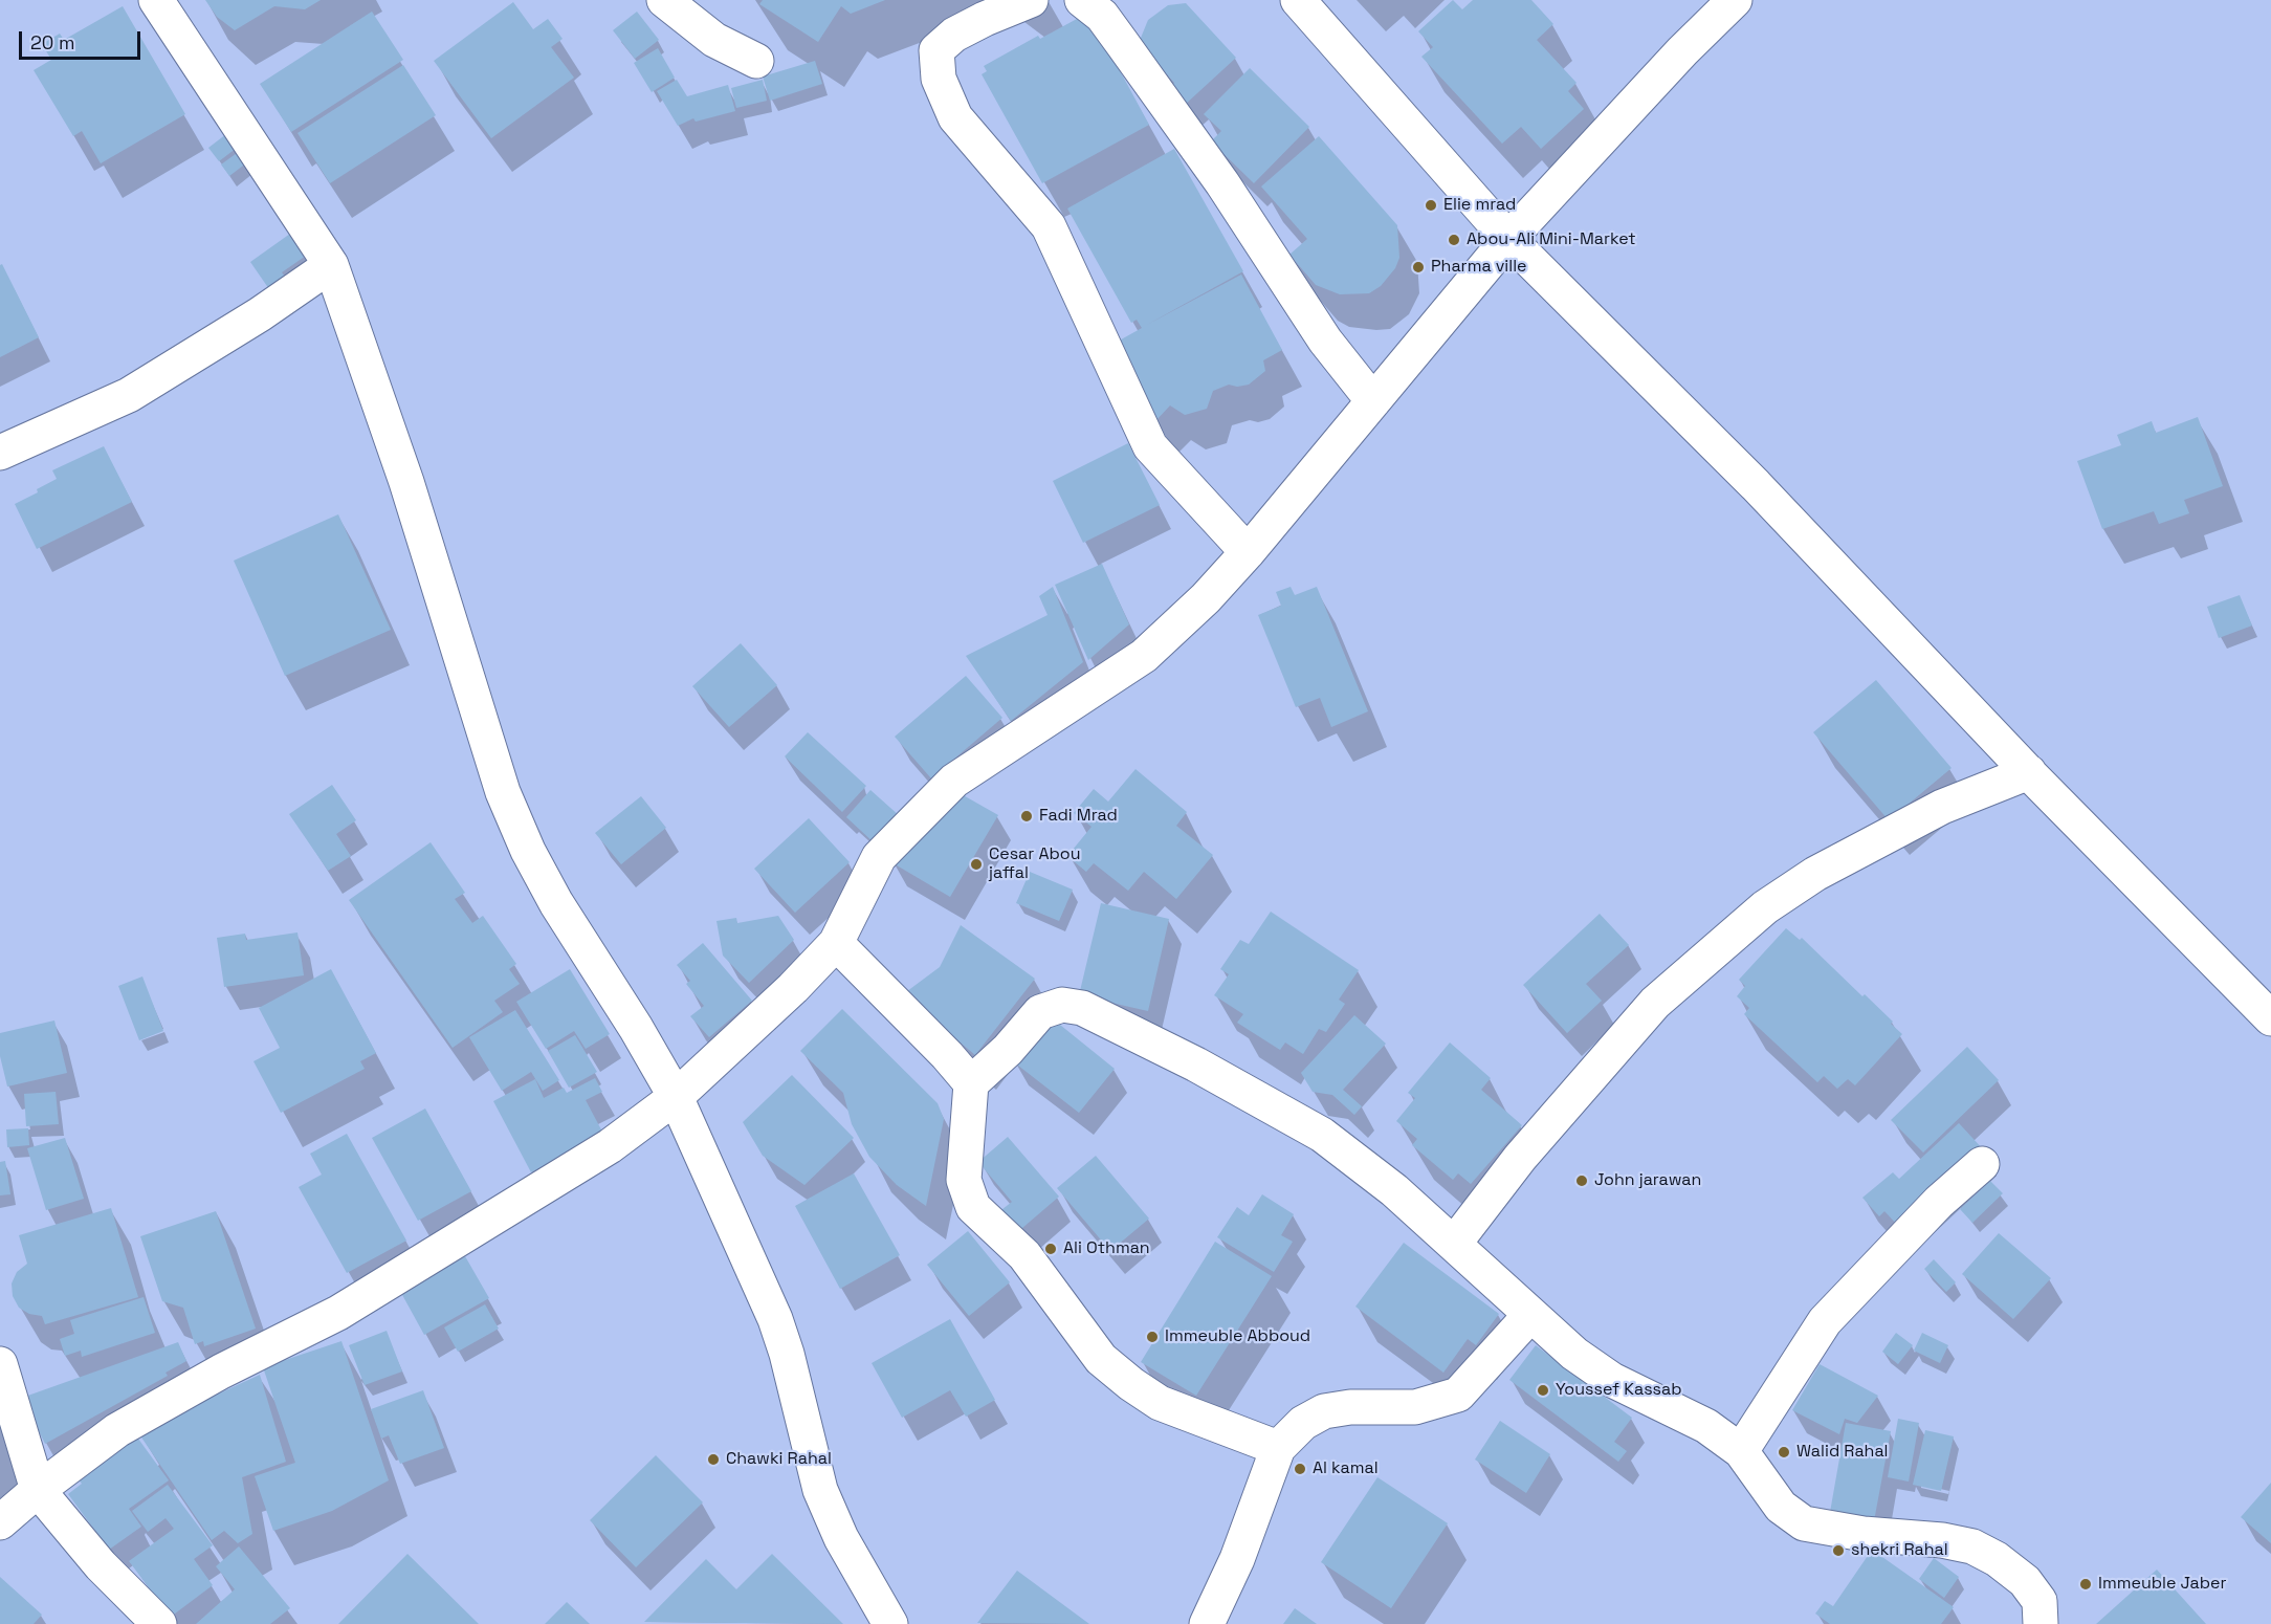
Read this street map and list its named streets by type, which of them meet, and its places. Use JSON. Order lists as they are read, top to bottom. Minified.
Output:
{"places":["Elie mrad","Abou-Ali Mini-Market","Pharma ville","Fadi Mrad","Cesar Abou jaffal","John jarawan","Ali Othman","Immeuble Abboud","Youssef Kassab","Walid Rahal","Chawki Rahal","Al kamal","shekri Rahal","Immeuble Jaber"],"scale_bar":"20 m"}
